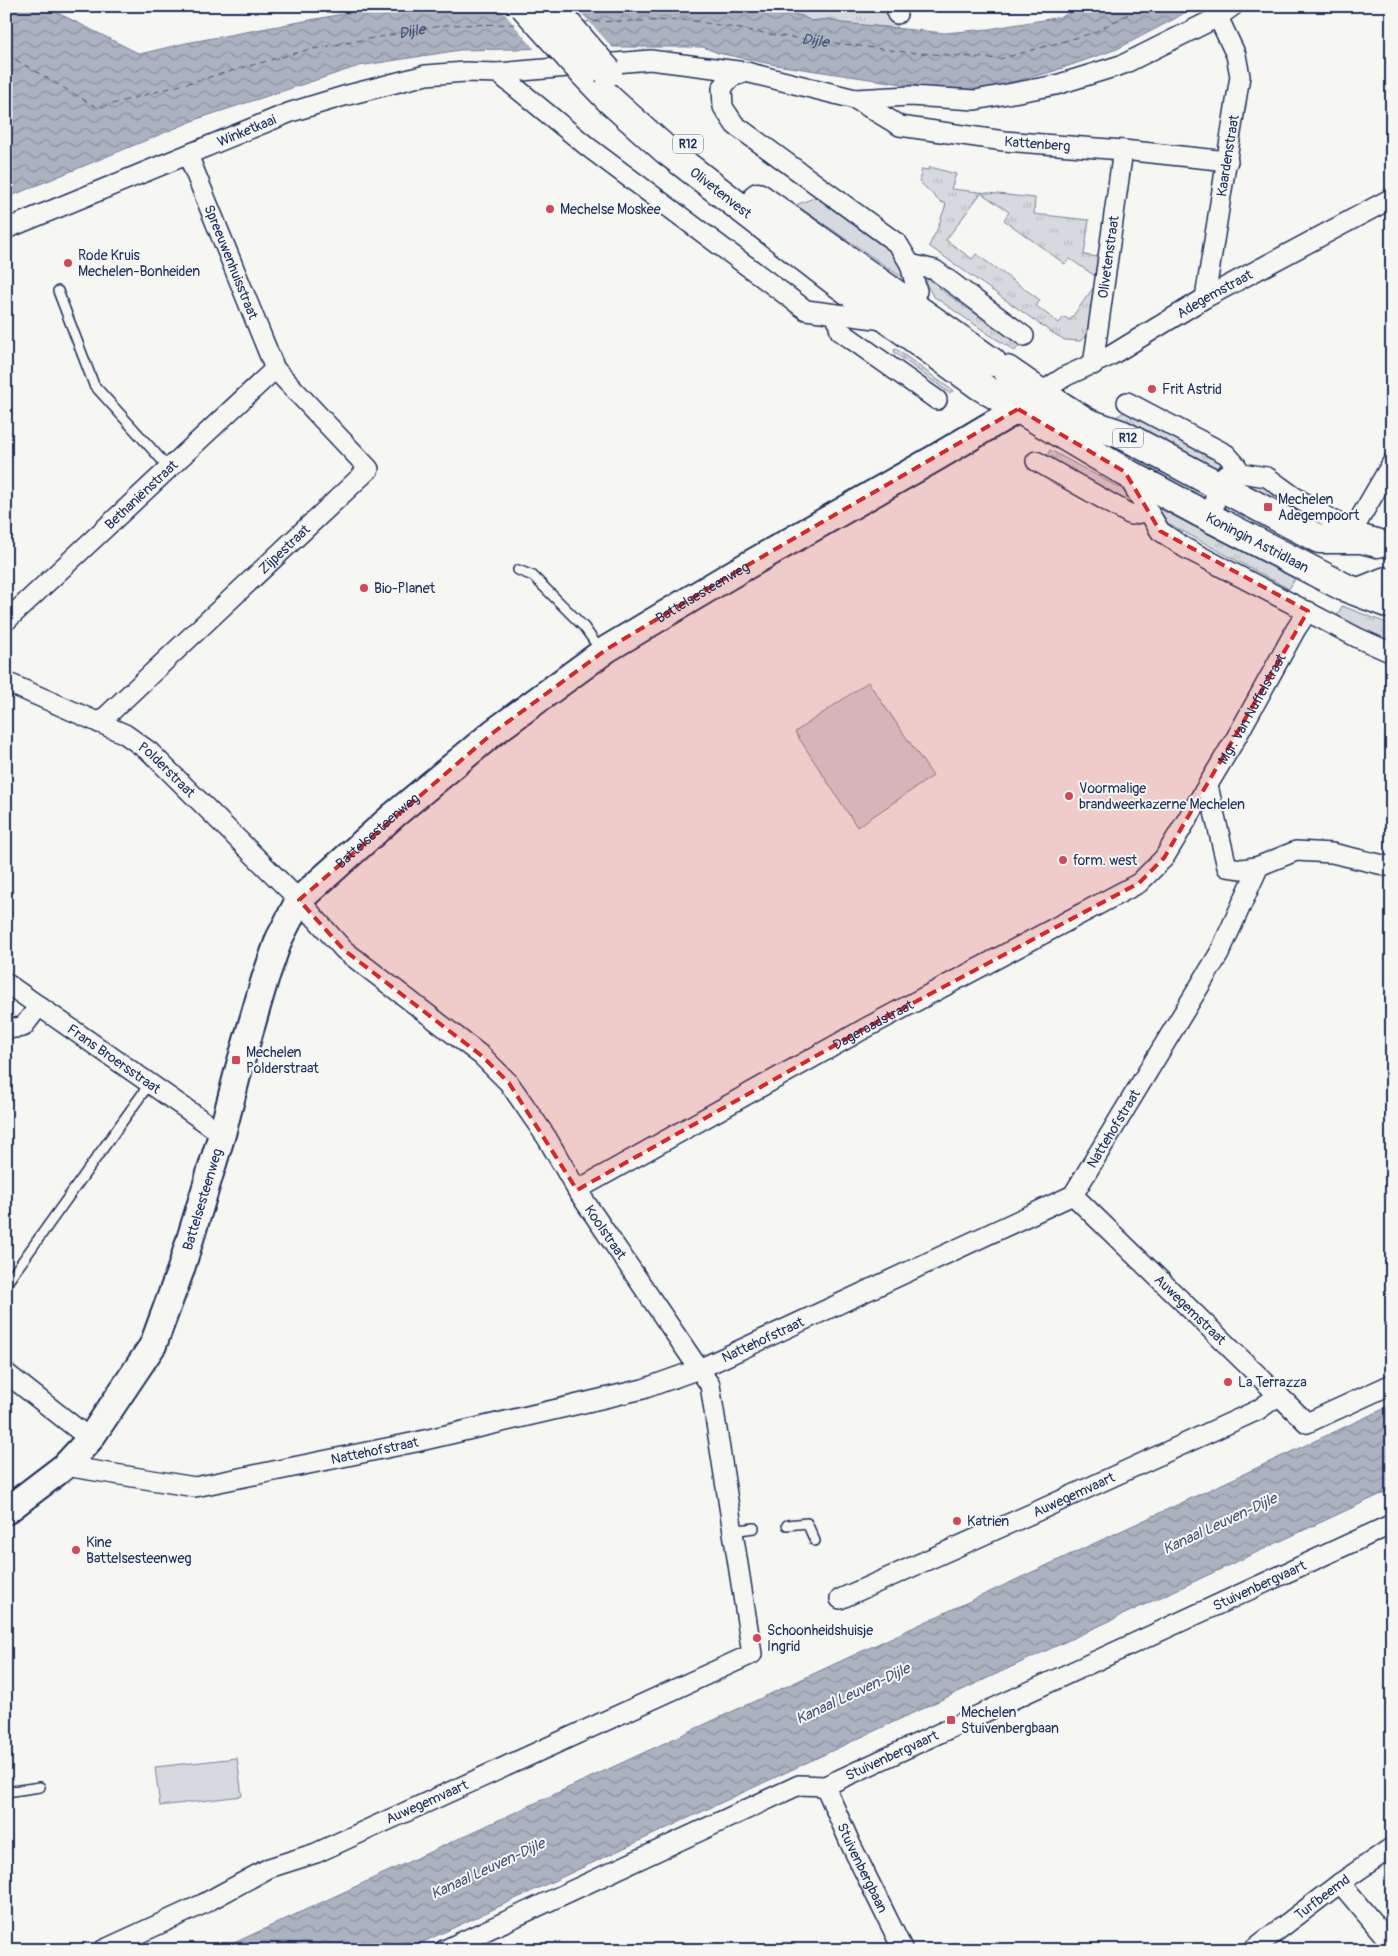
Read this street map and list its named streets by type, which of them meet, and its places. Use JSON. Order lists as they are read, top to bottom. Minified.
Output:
{"streets":{"main road":["R12","Olivetenvest","Koningin Astridlaan","Battelsesteenweg"],"street":["Winketkaai","Kattenberg","Kaardenstraat","Olivetenstraat","Spreeuwenhuisstraat","Adegemstraat","Bethaniënstraat","Zijpestraat","Mgr. Van Nuffelstraat","Polderstraat","Dageraadstraat","Frans Broersstraat","Nattehofstraat","Koolstraat","Auwegemstraat","Auwegemvaart","Stuivenbergvaart","Stuivenbergbaan","Turfbeemd"]},"crossings":[["Winketkaai","Olivetenvest"],["Winketkaai","Spreeuwenhuisstraat"],["Kattenberg","Kaardenstraat"],["Kattenberg","Olivetenstraat"],["R12","Olivetenvest"],["R12","Adegemstraat"],["R12","Koningin Astridlaan"],["R12","Battelsesteenweg"],["Kaardenstraat","Adegemstraat"],["Olivetenvest","Koningin Astridlaan"],["Olivetenstraat","Adegemstraat"],["Spreeuwenhuisstraat","Bethaniënstraat"],["Spreeuwenhuisstraat","Zijpestraat"],["Adegemstraat","Battelsesteenweg"],["Bethaniënstraat","Zijpestraat"],["Koningin Astridlaan","Battelsesteenweg"],["Koningin Astridlaan","Mgr. Van Nuffelstraat"],["Zijpestraat","Polderstraat"],["Battelsesteenweg","Polderstraat"],["Battelsesteenweg","Frans Broersstraat"],["Battelsesteenweg","Nattehofstraat"],["Battelsesteenweg","Koolstraat"],["Mgr. Van Nuffelstraat","Dageraadstraat"],["Polderstraat","Koolstraat"],["Dageraadstraat","Koolstraat"],["Nattehofstraat","Koolstraat"],["Nattehofstraat","Auwegemstraat"],["Koolstraat","Auwegemvaart"],["Auwegemstraat","Auwegemvaart"],["Stuivenbergvaart","Stuivenbergbaan"]],"water":["Dijle","Kanaal Leuven-Dijle"],"places":{"other":["Mechelse Moskee","Rode Kruis Mechelen-Bonheiden","Frit Astrid","Bio-Planet","Voormalige brandweerkazerne Mechelen","form. west","La Terrazza","Katrien","Kine Battelsesteenweg","Schoonheidshuisje Ingrid"],"transit":["Mechelen Adegempoort","Mechelen Polderstraat","Mechelen Stuivenbergbaan"]}}
